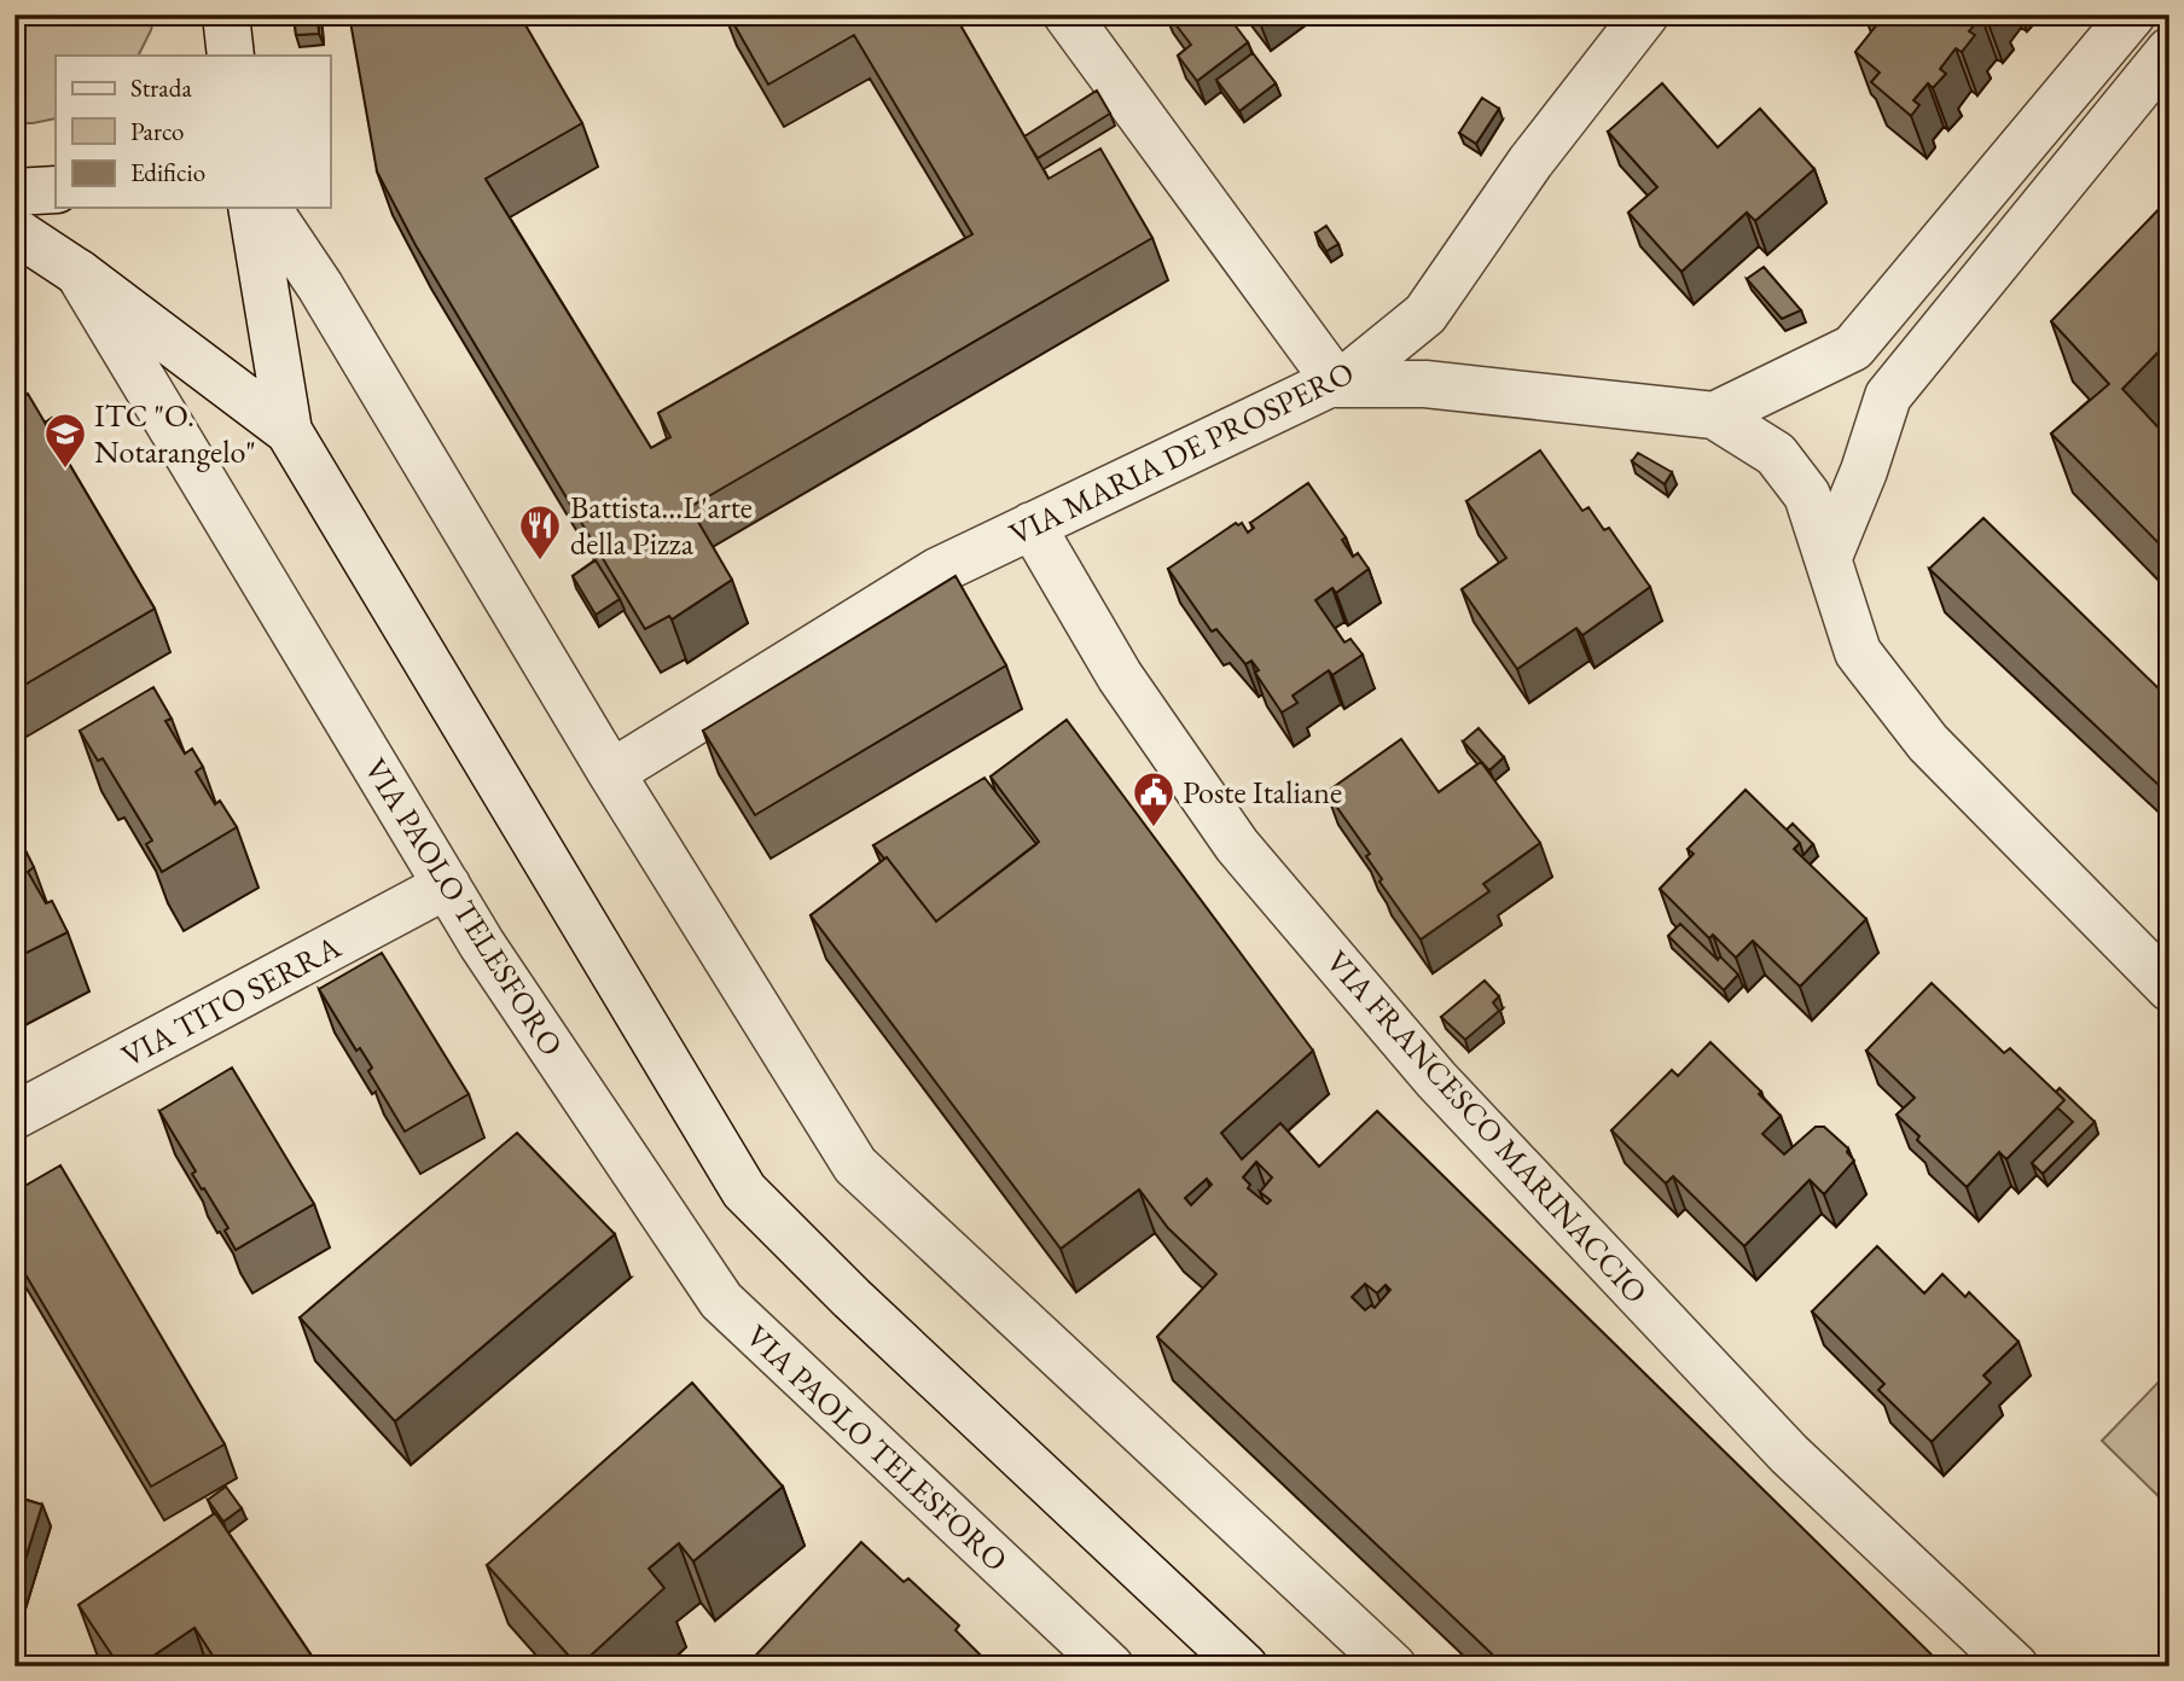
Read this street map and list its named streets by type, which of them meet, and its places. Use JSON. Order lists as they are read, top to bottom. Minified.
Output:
{"streets":{"street":["VIA MARIA DE PROSPERO","VIA PAOLO TELESFORO","VIA TITO SERRA","VIA FRANCESCO MARINACCIO"]},"crossings":[["VIA MARIA DE PROSPERO","VIA FRANCESCO MARINACCIO"],["VIA PAOLO TELESFORO","VIA TITO SERRA"]],"places":{"school or university":["ITC \"O. Notarangelo\""],"restaurant":["Battista...L'arte della Pizza"],"public building":["Poste Italiane"]},"legend":["Strada","Parco","Edificio"]}
